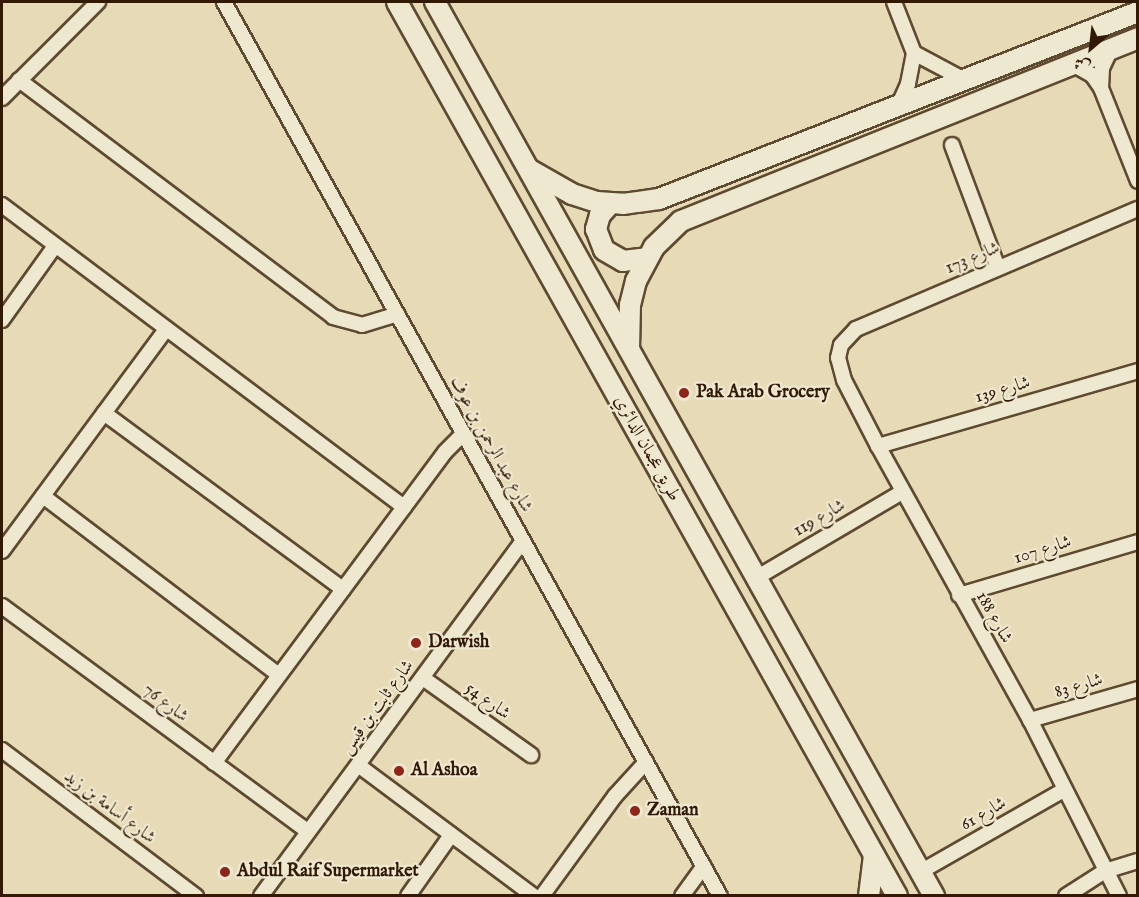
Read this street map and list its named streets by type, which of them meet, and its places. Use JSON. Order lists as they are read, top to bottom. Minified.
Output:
{"streets":{"main road":["طريق عجمان الدائري"],"street":["شارع 173","شارع 139","شارع عبد الرحمن بن عوف","شارع 119","شارع 107","شارع 188","شارع 83","شارع 54","شارع 76","شارع ثابت بن قيس","شارع أسامة بن زيد","شارع 61"]},"crossings":[["شارع 173","شارع 188"],["شارع 139","شارع 188"],["شارع عبد الرحمن بن عوف","شارع ثابت بن قيس"],["طريق عجمان الدائري","شارع 119"],["طريق عجمان الدائري","شارع 61"],["شارع 119","شارع 188"],["شارع 107","شارع 188"],["شارع 188","شارع 83"],["شارع 188","شارع 61"],["شارع 54","شارع ثابت بن قيس"],["شارع 76","شارع ثابت بن قيس"]],"places":["Pak Arab Grocery","Darwish","Al Ashoa","Zaman","Abdul Raif Supermarket"],"north":"bottom left"}
